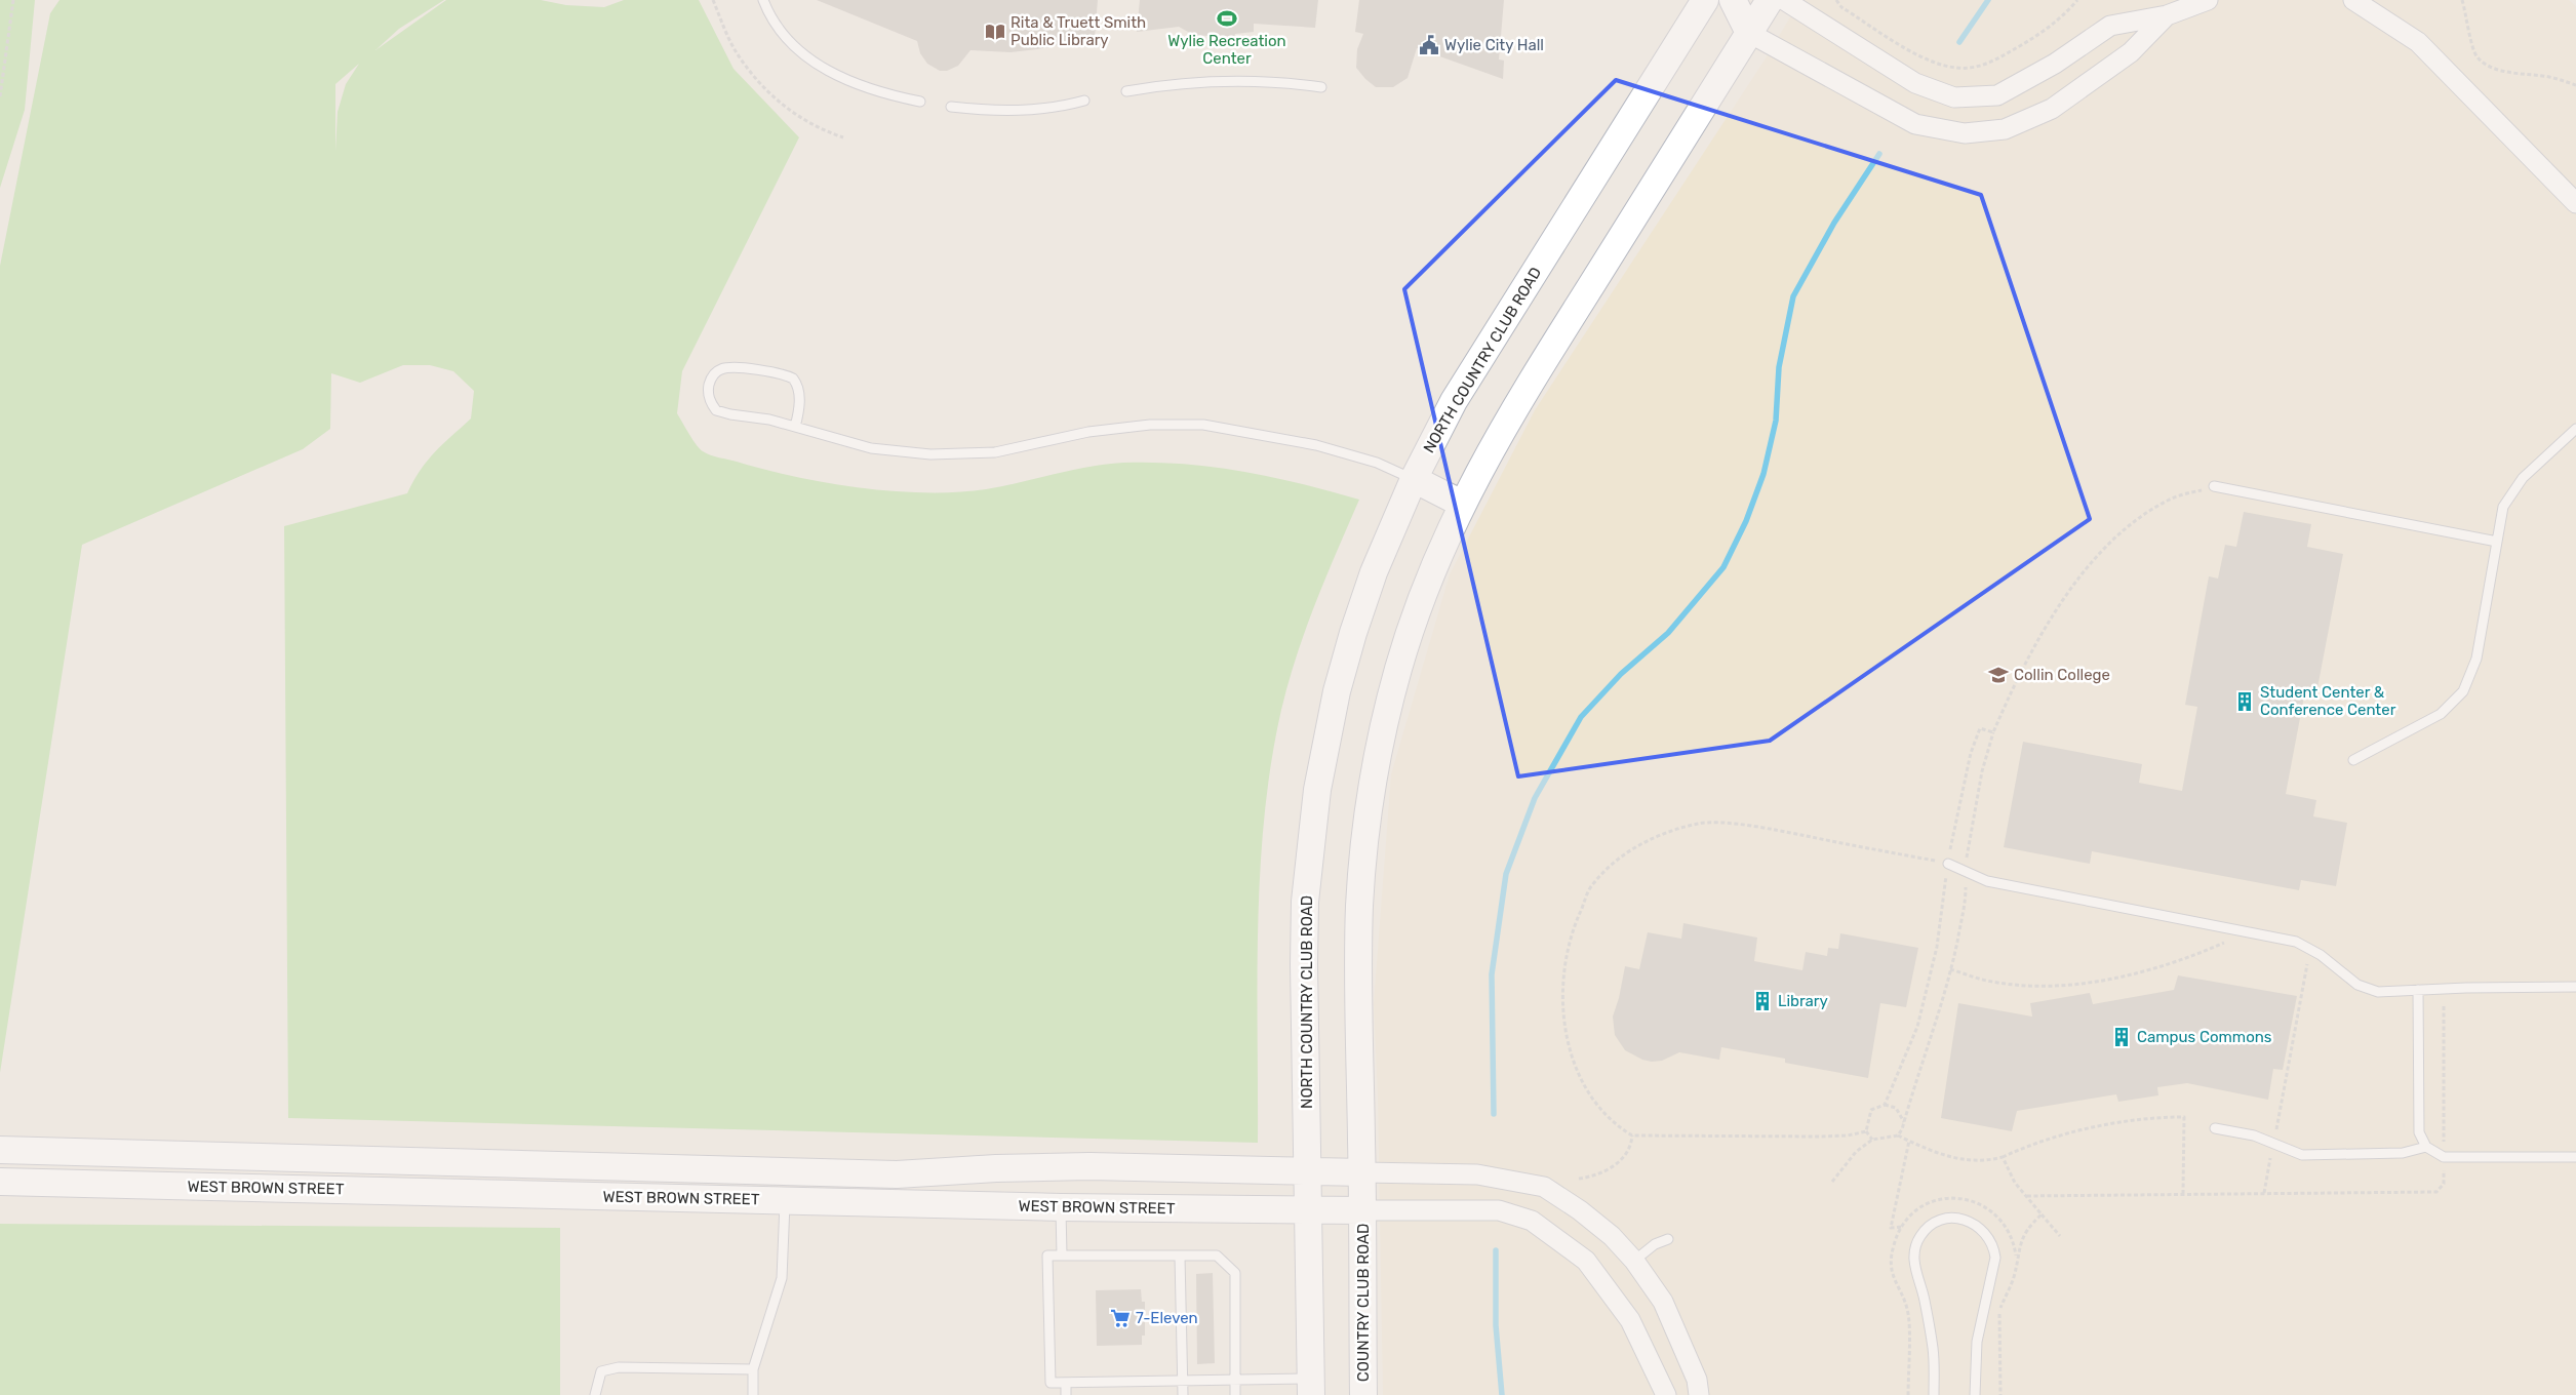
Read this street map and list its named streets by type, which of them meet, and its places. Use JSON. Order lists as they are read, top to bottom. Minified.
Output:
{"streets":{"main road":["NORTH COUNTRY CLUB ROAD","WEST BROWN STREET","COUNTRY CLUB ROAD"]},"crossings":[["NORTH COUNTRY CLUB ROAD","WEST BROWN STREET"],["WEST BROWN STREET","COUNTRY CLUB ROAD"]],"places":{"sports":["Wylie Recreation Center"],"library":["Rita & Truett Smith Public Library"],"public building":["Wylie City Hall"],"school or university":["Collin College"],"building":["Student Center & Conference Center","Library","Campus Commons"],"supermarket":["7-Eleven"]}}
